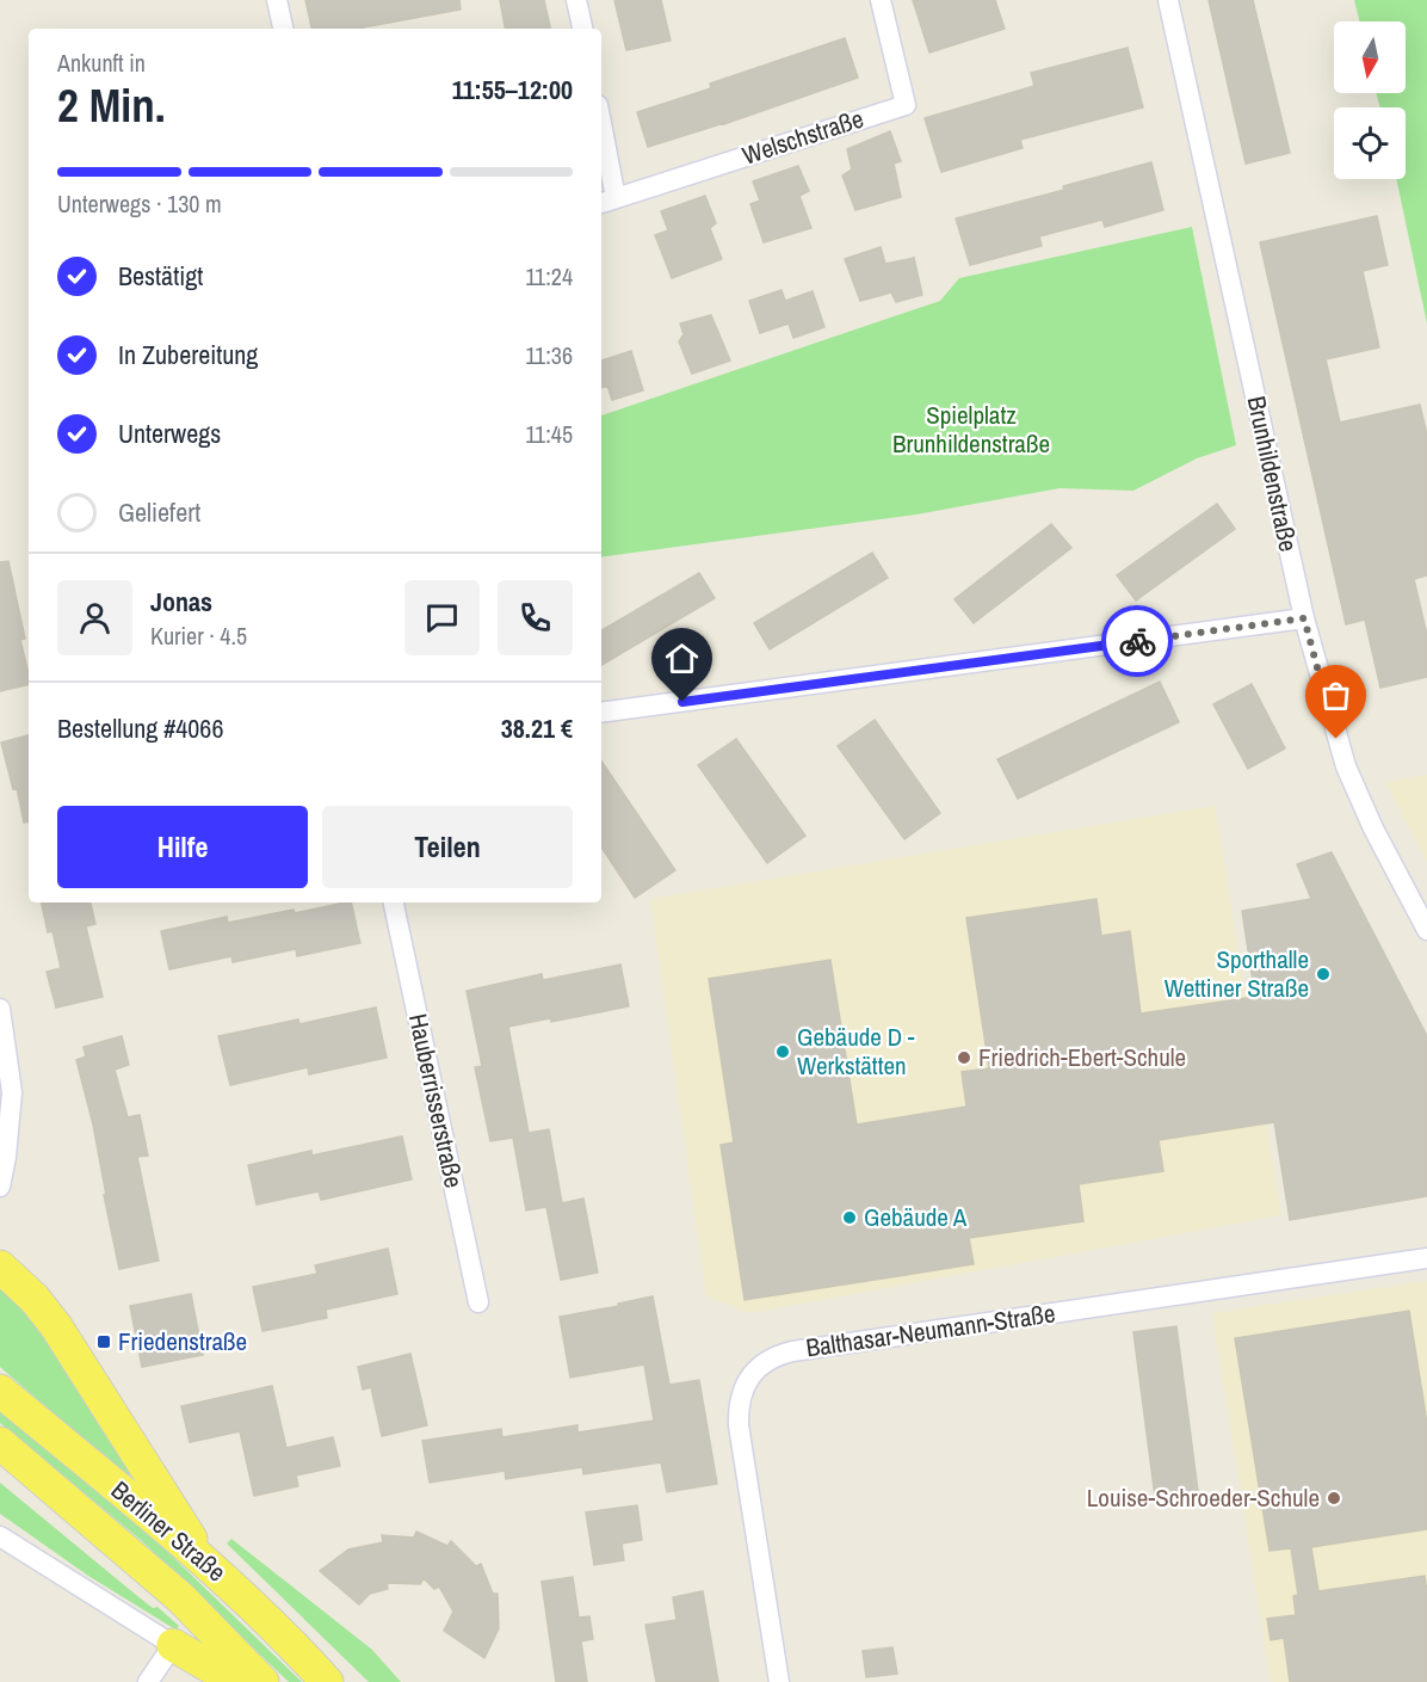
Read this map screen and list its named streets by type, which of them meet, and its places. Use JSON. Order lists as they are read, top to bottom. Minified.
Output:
{"streets":{"main road":["Berliner Straße"],"street":["Welschstraße","Brunhildenstraße","Hauberrisserstraße","Balthasar-Neumann-Straße"]},"parks":["Spielplatz Brunhildenstraße"],"places":{"other":["Sporthalle Wettiner Straße","Gebäude D - Werkstätten","Friedrich-Ebert-Schule","Gebäude A","Louise-Schroeder-Schule"],"transit":["Friedenstraße"]},"north":"bottom","page":{"heading":["2 Min.","Ankunft in","11:55–12:00"],"panel":["Jonas","Kurier · 4.5","Bestellung #4066","38.21 €"],"bar":"Unterwegs · 130 m","list":[["Bestätigt","11:24"],["In Zubereitung","11:36"],["Unterwegs","11:45"],"Geliefert"],"buttons":["Hilfe","Teilen"]}}
